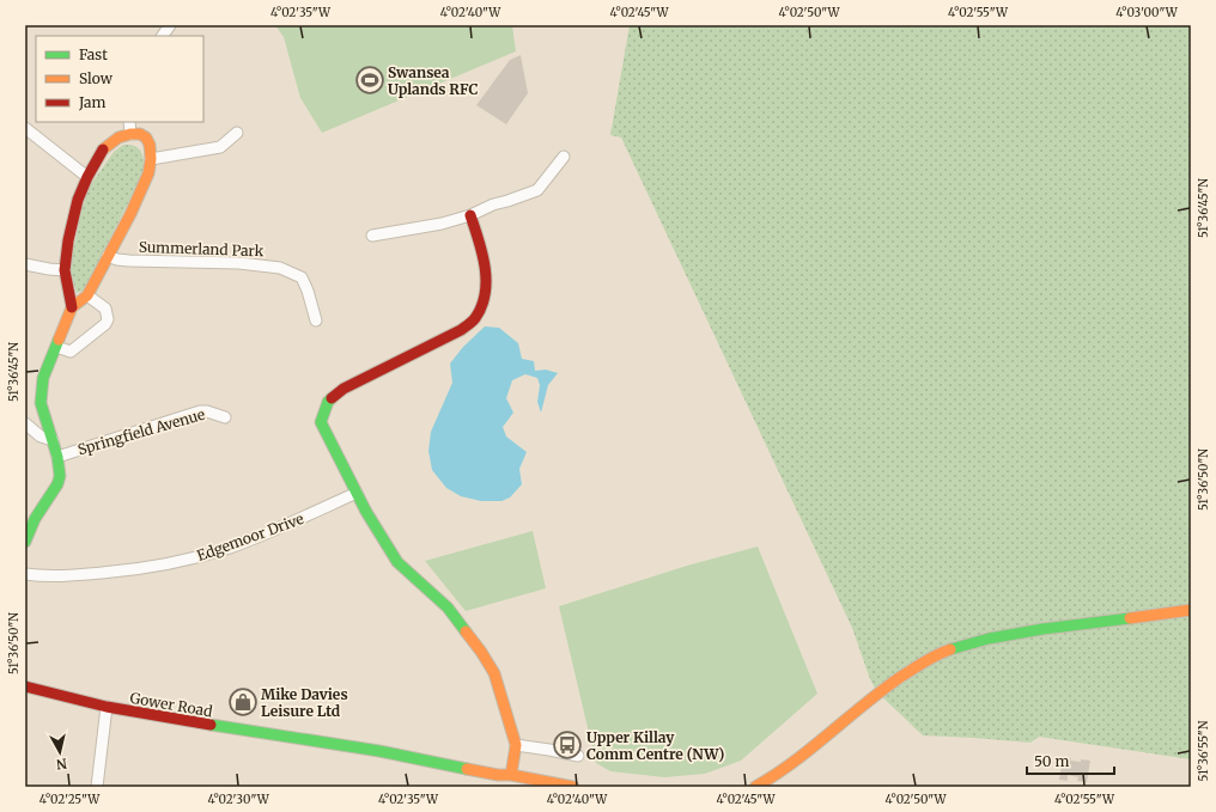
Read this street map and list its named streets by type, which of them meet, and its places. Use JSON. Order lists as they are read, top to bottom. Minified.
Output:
{"streets":{"street":["Summerland Park","Springfield Avenue","Edgemoor Drive","Gower Road"]},"crossings":[["Summerland Park","Springfield Avenue"]],"places":{"sports":["Swansea Uplands RFC"],"shop":["Mike Davies Leisure Ltd"],"bus stop":["Upper Killay Comm Centre (NW)"]},"legend":["Fast","Slow","Jam"],"scale_bar":"50 m","north":"bottom","coordinates":["4°02'35\"W","4°02'40\"W","4°02'45\"W","4°02'50\"W","4°02'55\"W","4°03'00\"W","51°36'45\"N","51°36'50\"N","51°36'55\"N","4°02'25\"W","4°02'30\"W"]}
